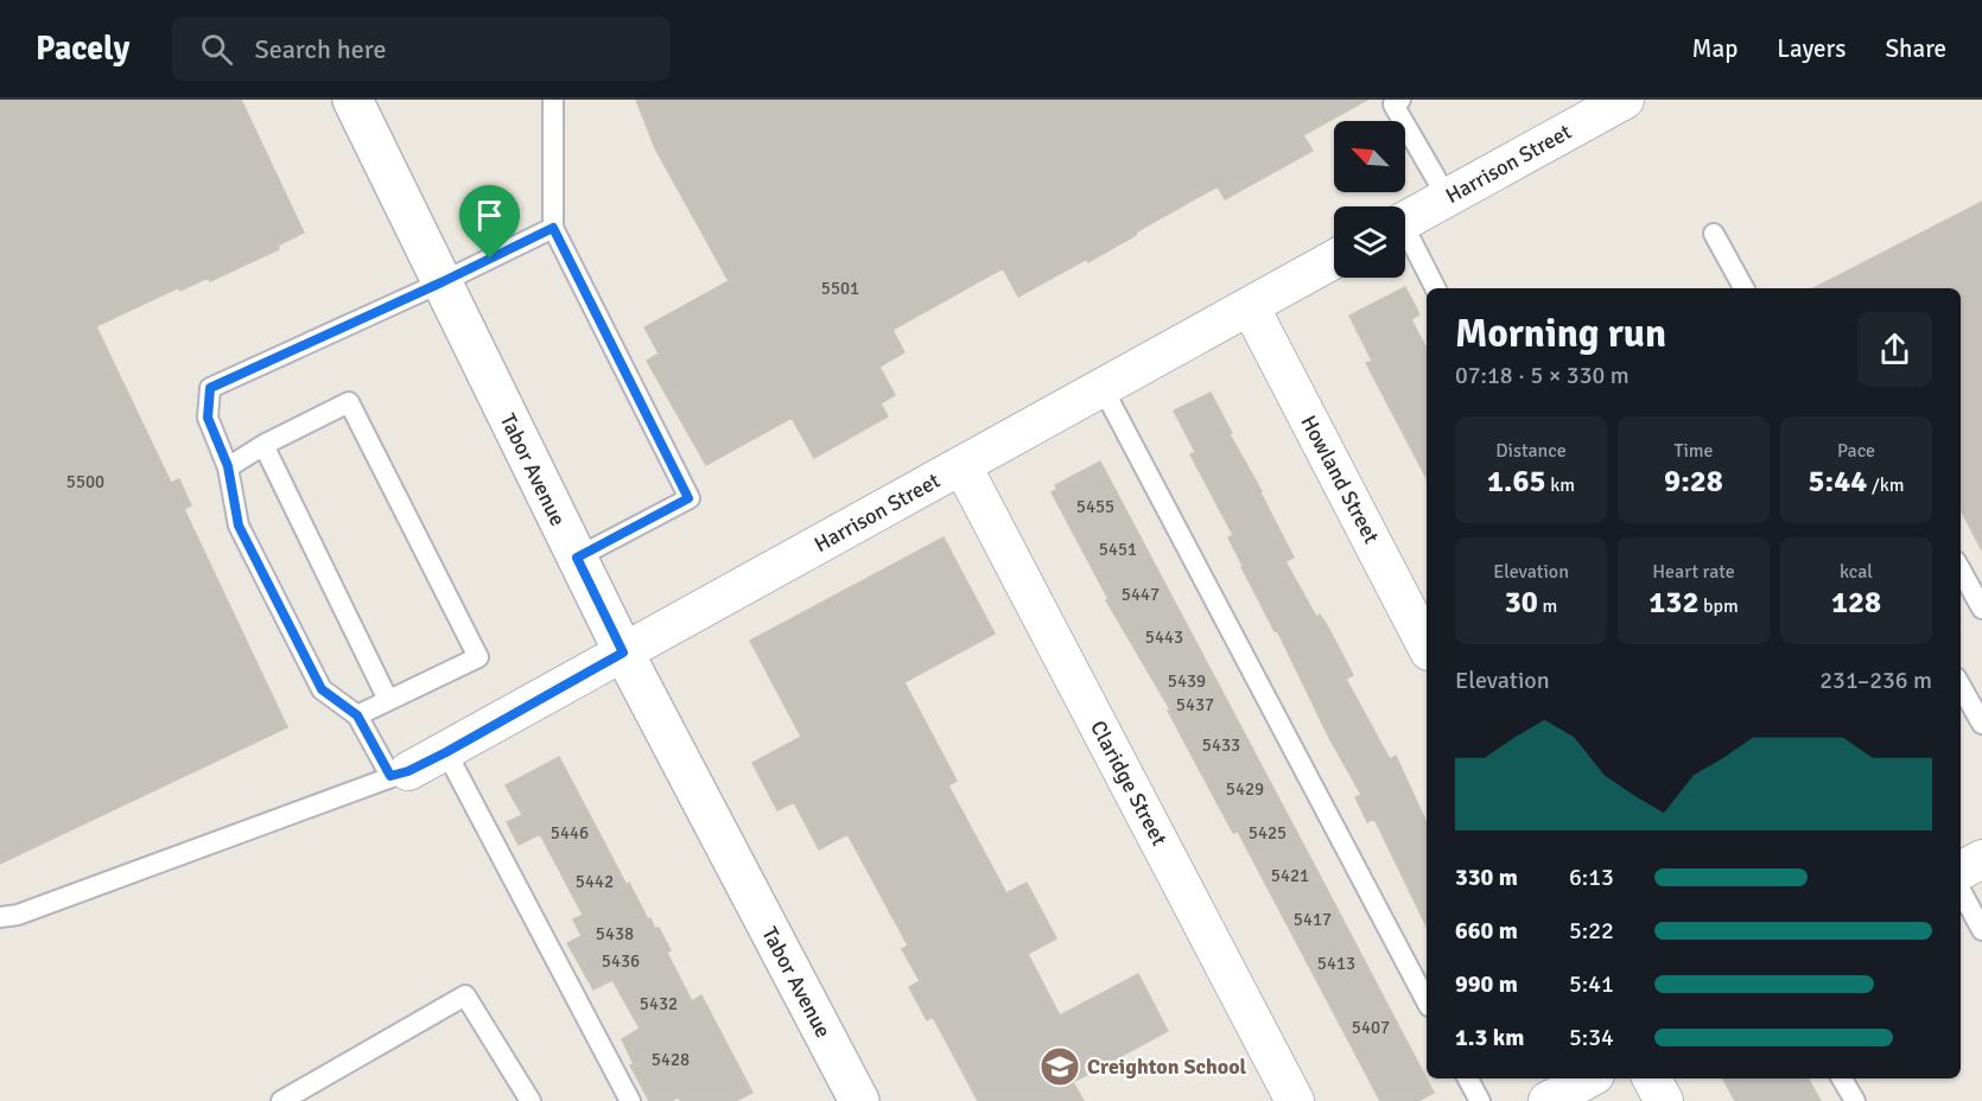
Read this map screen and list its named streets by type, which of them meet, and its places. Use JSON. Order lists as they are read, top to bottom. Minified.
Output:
{"streets":{"street":["Harrison Street","Tabor Avenue","Howland Street","Claridge Street"]},"crossings":[["Harrison Street","Tabor Avenue"],["Harrison Street","Howland Street"],["Harrison Street","Claridge Street"]],"places":{"school or university":["Creighton School"]},"house_numbers":["5501","5500","5455","5451","5447","5443","5439","5437","5433","5429","5446","5425","5421","5442","5417","5438","5436","5413","5432","5407","5428"],"north":"top left","page":{"header":"Pacely","search":"Search here","nav":["Map","Layers","Share"],"heading":["Morning run","07:18 · 5 × 330 m"],"stats":[["Distance","1.65 km"],["Time","9:28"],["Pace","5:44 /km"],["Elevation","30 m"],["Heart rate","132 bpm"],["kcal","128"]],"chart":["Elevation","231–236 m"],"list":[{"name":"330 m","note":"6:13"},{"name":"660 m","note":"5:22"},{"name":"990 m","note":"5:41"},{"name":"1.3 km","note":"5:34"}]}}
